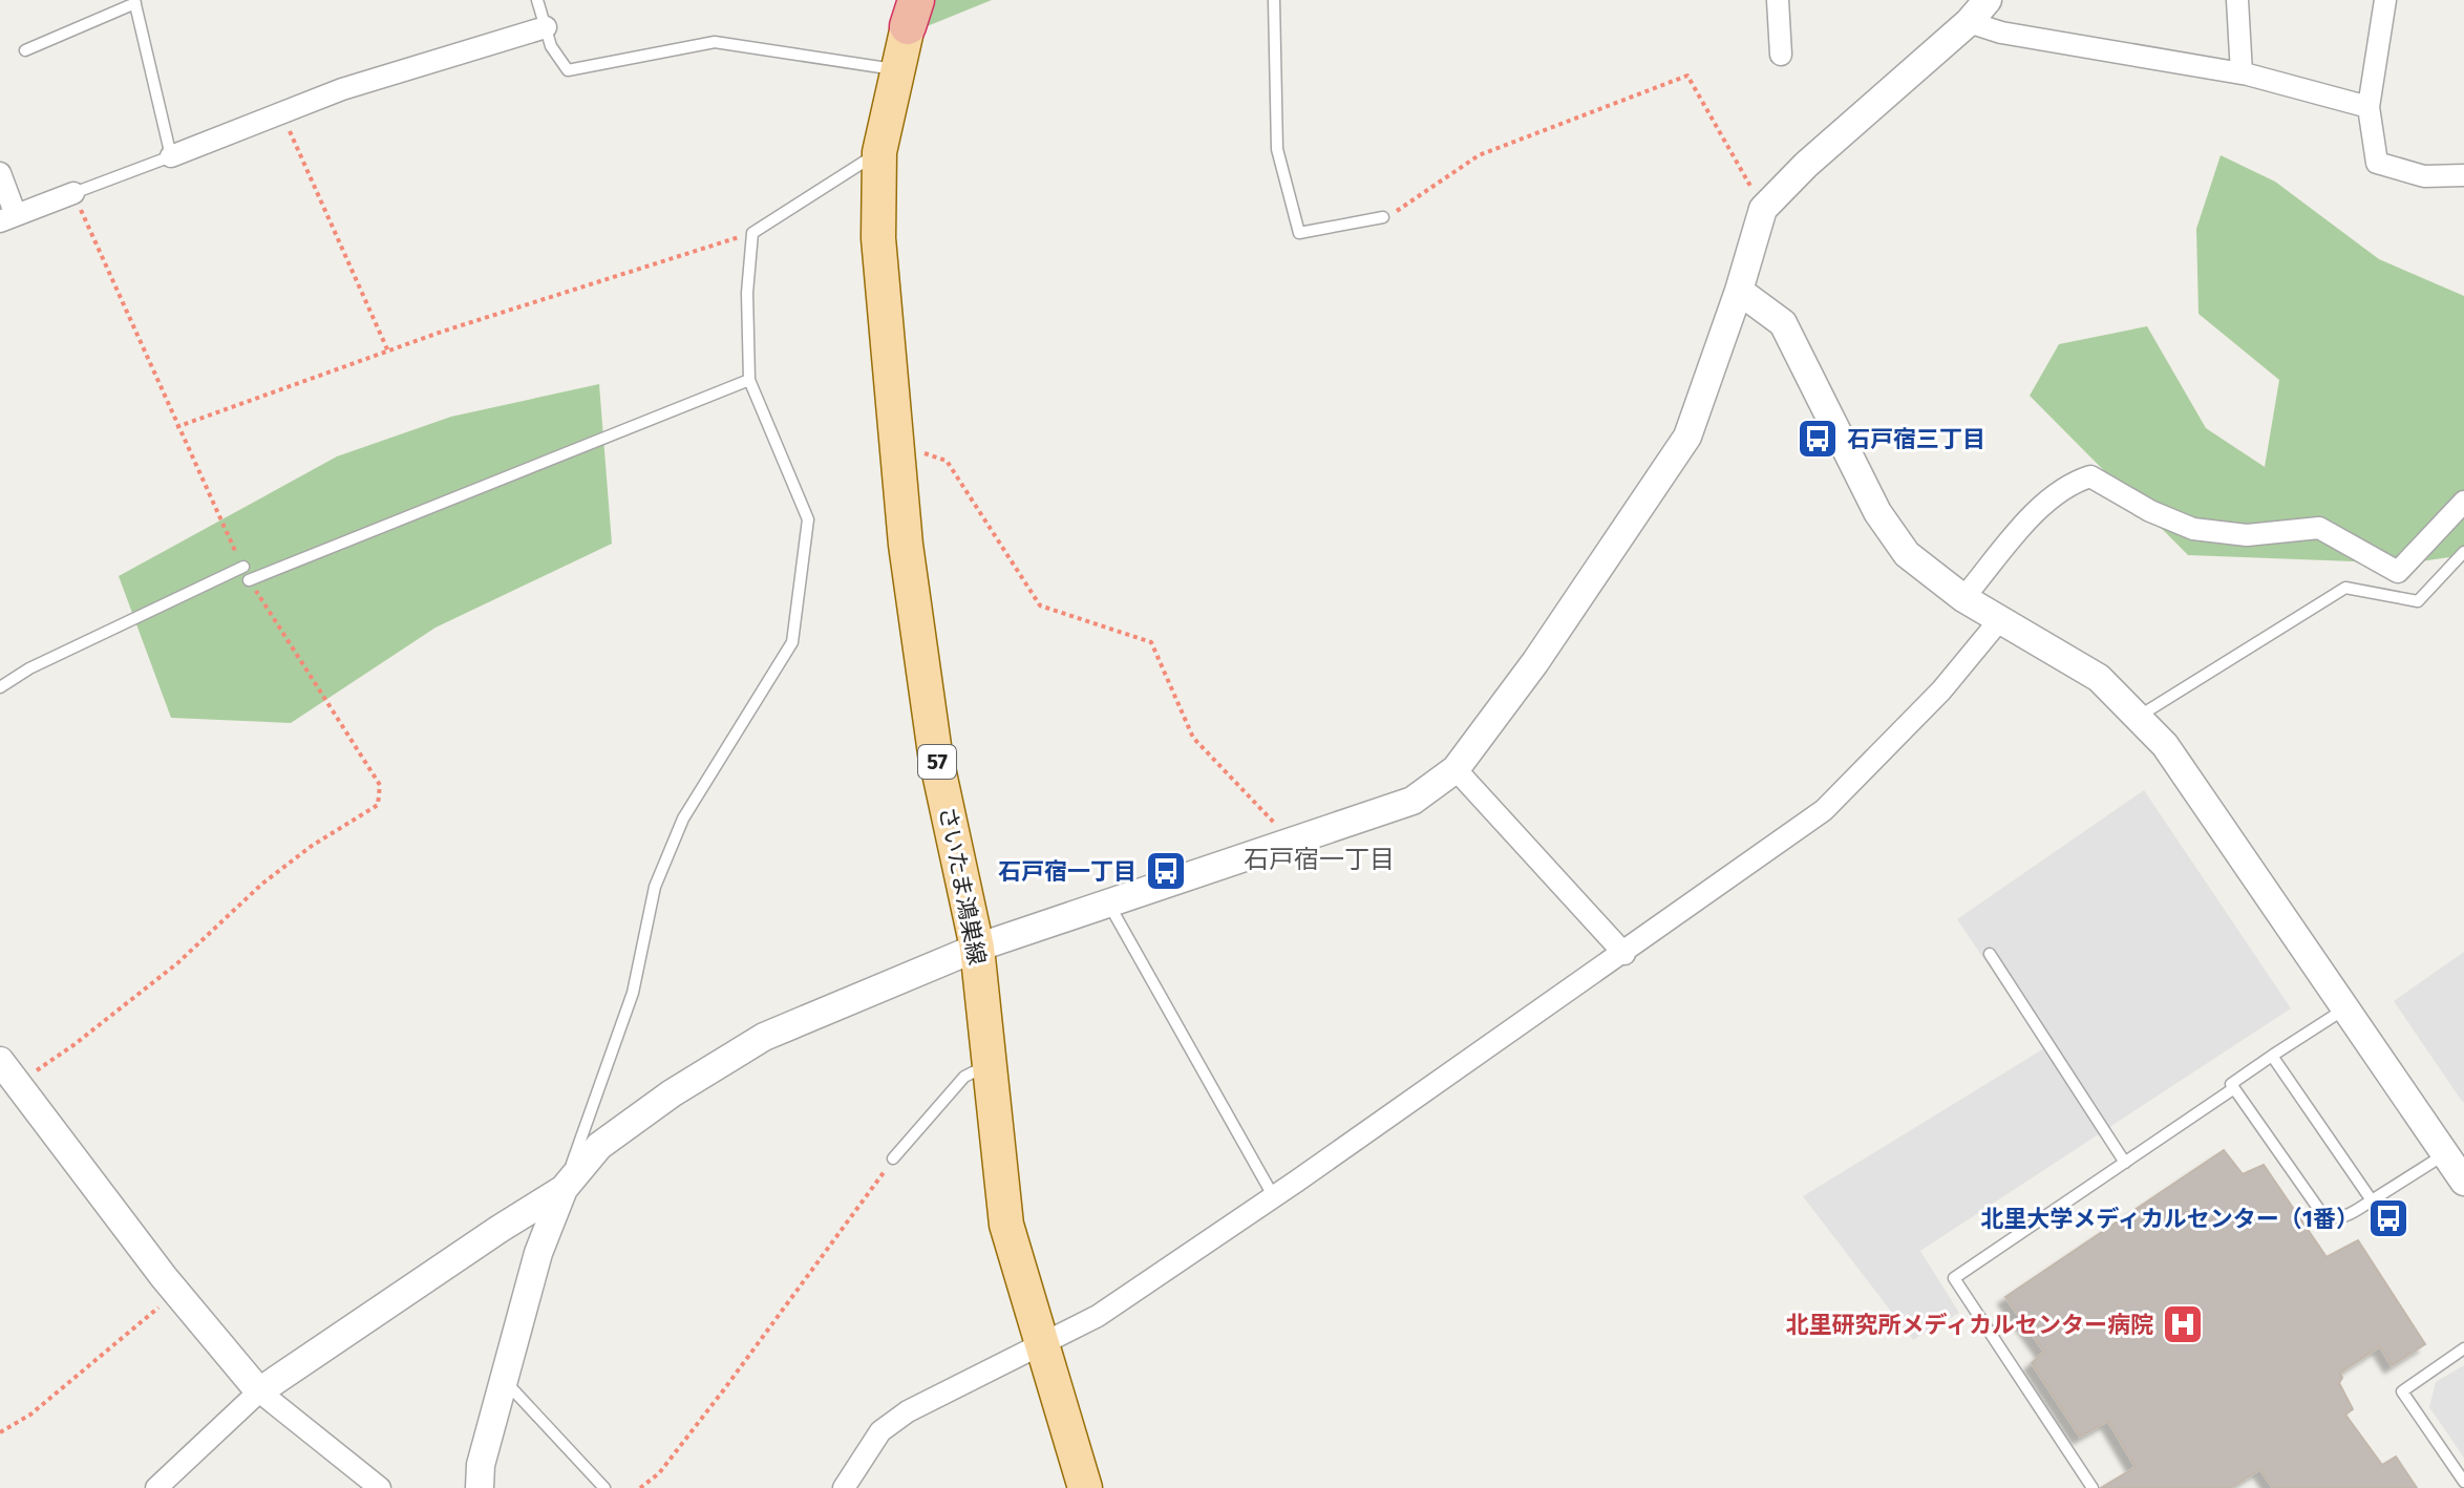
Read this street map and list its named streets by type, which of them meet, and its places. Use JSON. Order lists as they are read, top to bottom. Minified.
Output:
{"streets":{"main road":["57","さいたま鴻巣線"]},"districts":["石戸宿一丁目"],"places":{"bus stop":["石戸宿三丁目","石戸宿一丁目","北里大学メディカルセンター（1番）"],"hospital":["北里研究所メディカルセンター病院"]}}
